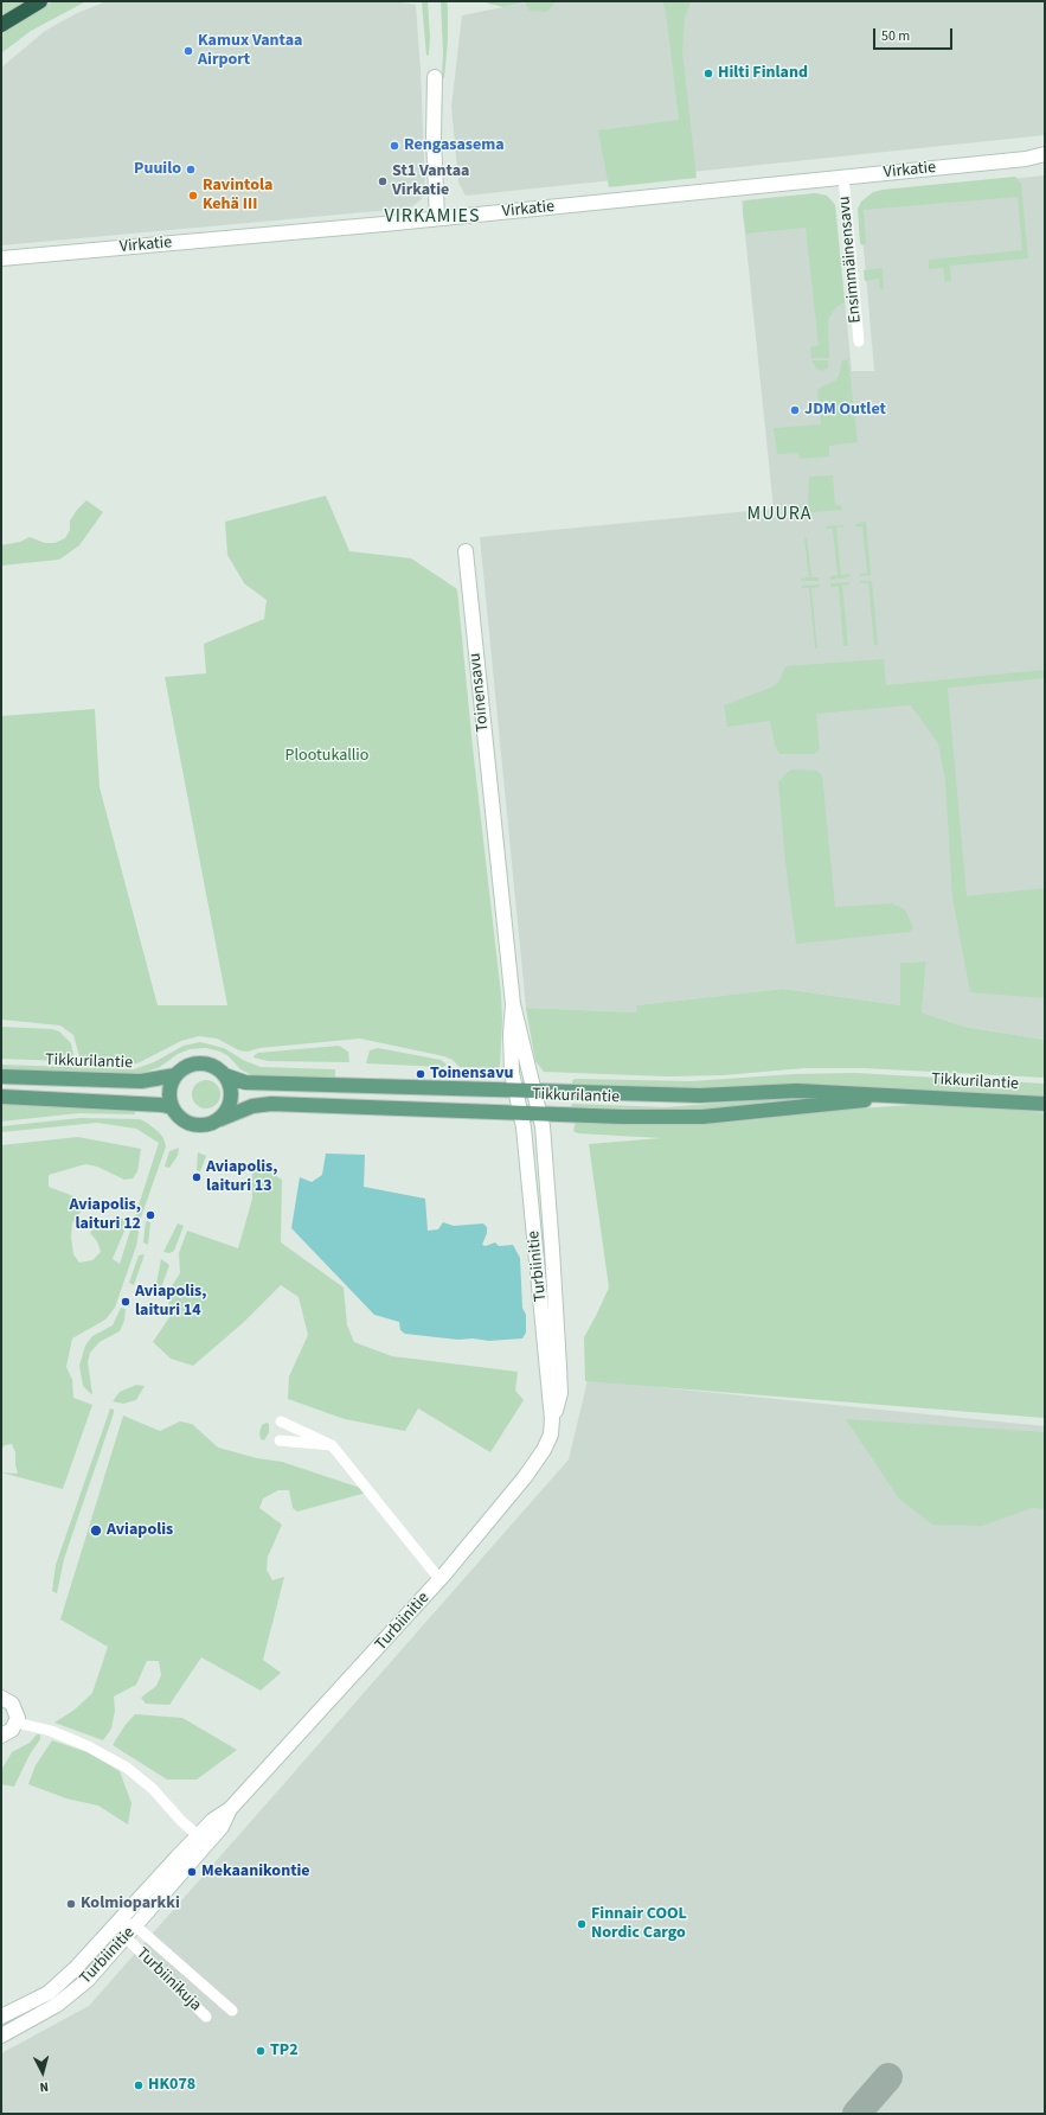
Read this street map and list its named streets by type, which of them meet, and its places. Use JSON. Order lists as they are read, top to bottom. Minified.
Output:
{"streets":{"main road":["Tikkurilantie"],"street":["Virkatie","Ensimmäinensavu","Toinensavu","Turbiinitie","Turbiinikuja"]},"crossings":[["Virkatie","Ensimmäinensavu"],["Toinensavu","Tikkurilantie"],["Toinensavu","Turbiinitie"],["Tikkurilantie","Turbiinitie"],["Turbiinitie","Turbiinikuja"]],"districts":["VIRKAMIES","MUURA"],"parks":["Plootukallio"],"places":["Kamux Vantaa Airport","Hilti Finland","Rengasasema","Puuilo","St1 Vantaa Virkatie","Ravintola Kehä III","JDM Outlet","Toinensavu","Aviapolis, laituri 13","Aviapolis, laituri 12","Aviapolis, laituri 14","Aviapolis","Mekaanikontie","Kolmioparkki","Finnair COOL Nordic Cargo","TP2","HK078"],"scale_bar":"50 m","north":"bottom"}
